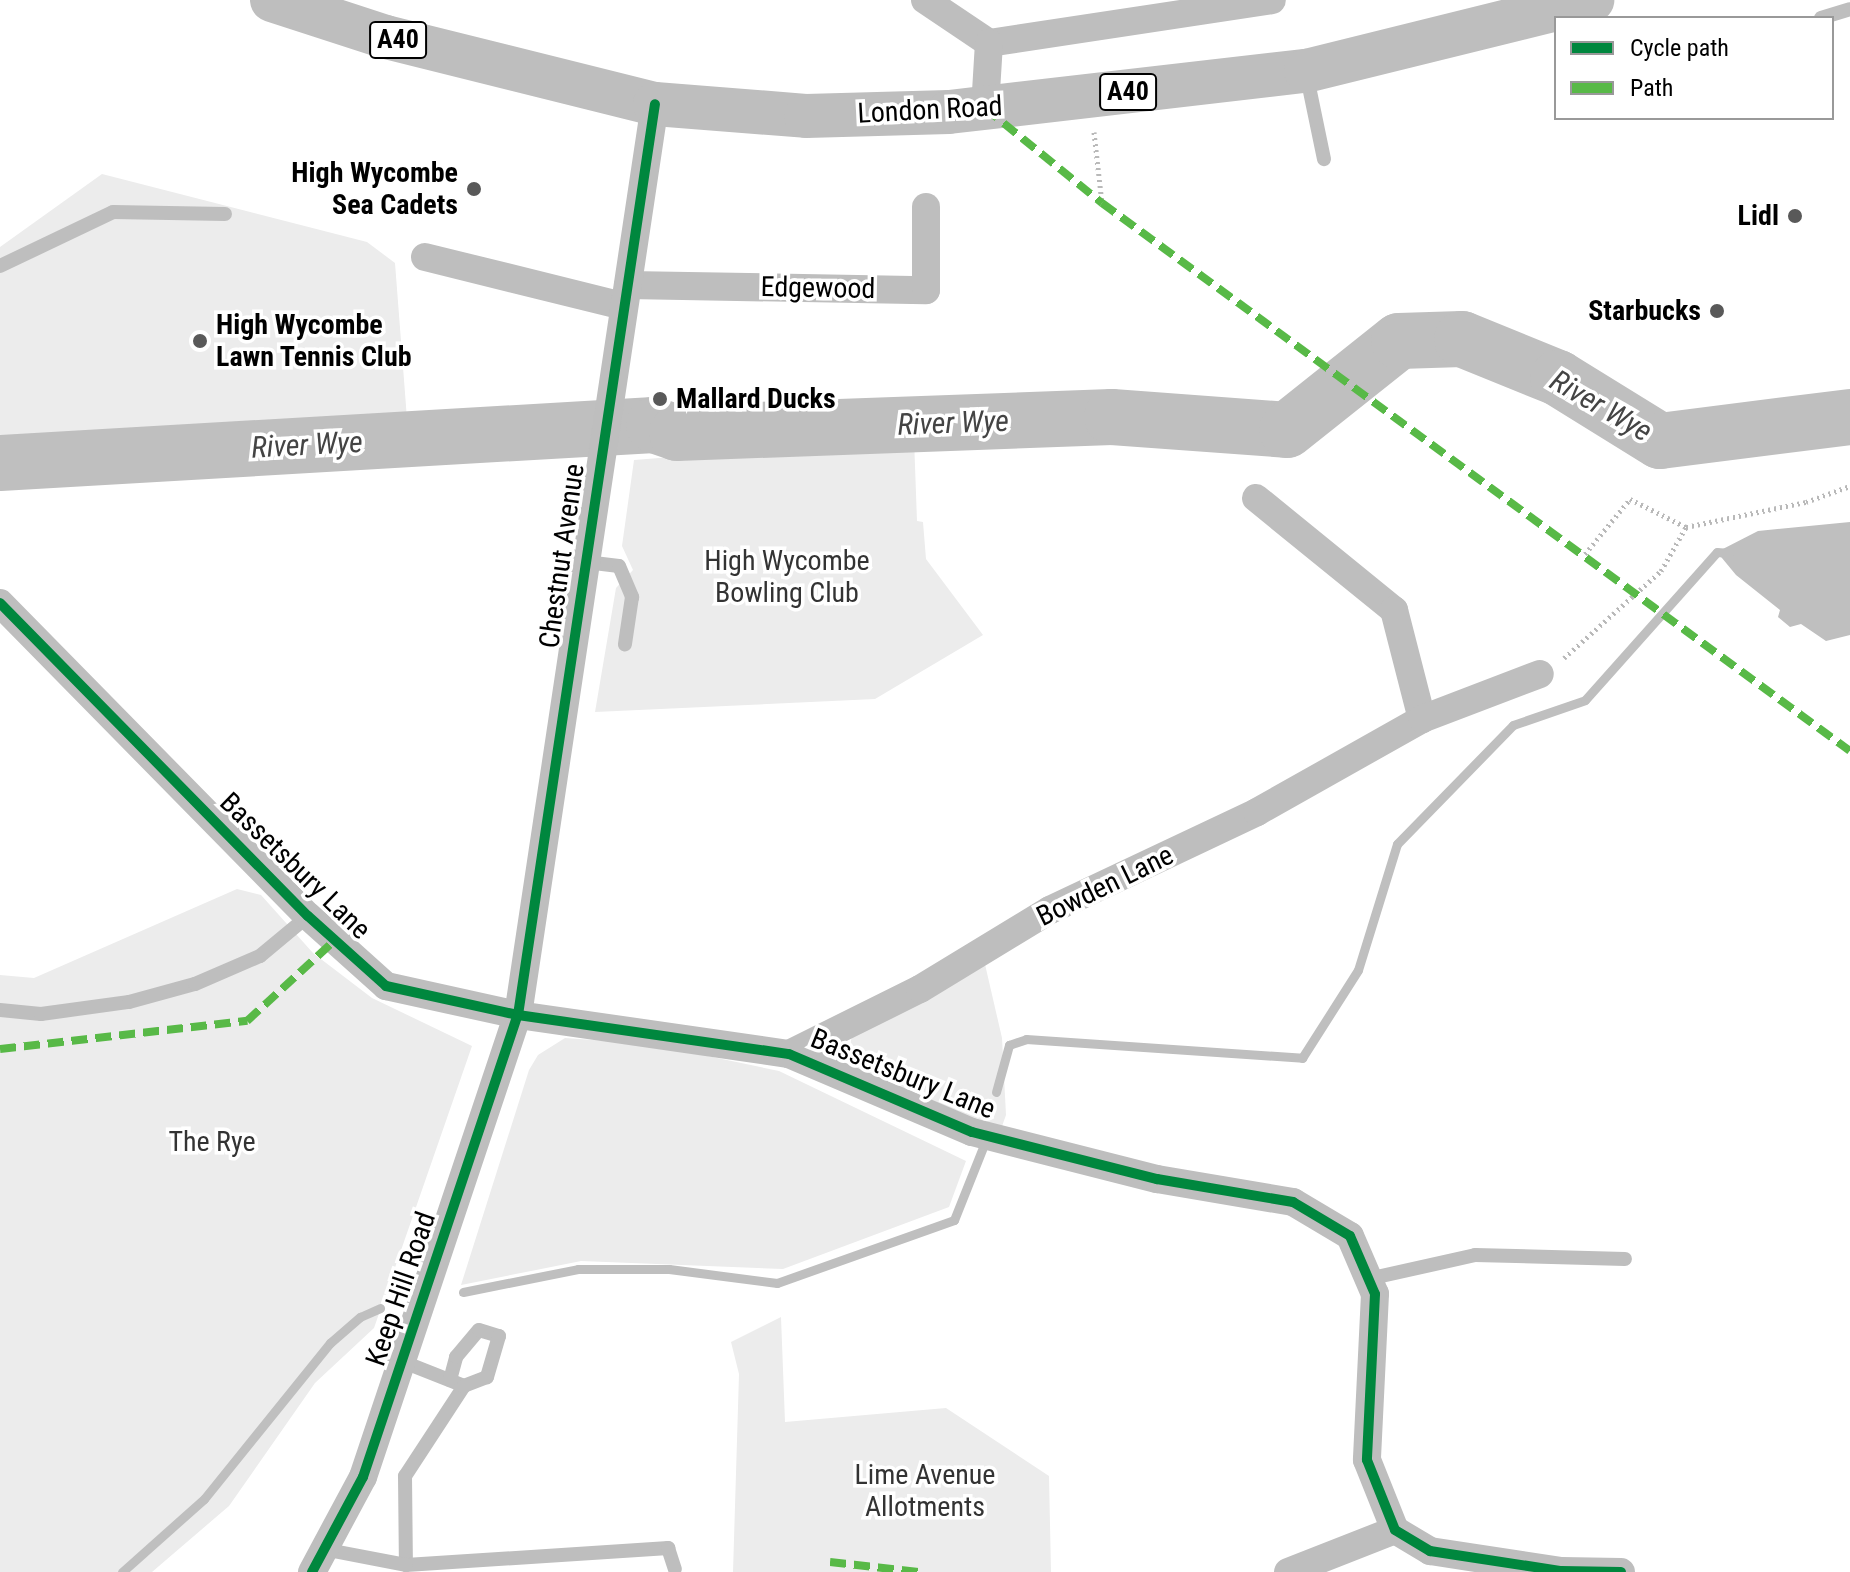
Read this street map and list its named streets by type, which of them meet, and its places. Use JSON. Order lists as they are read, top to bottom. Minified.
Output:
{"streets":{"main road":["A40","London Road"],"street":["Edgewood","Chestnut Avenue","Bassetsbury Lane","Bowden Lane","Keep Hill Road"]},"crossings":[["London Road","Chestnut Avenue"],["Edgewood","Chestnut Avenue"],["Chestnut Avenue","Bassetsbury Lane"],["Chestnut Avenue","Keep Hill Road"],["Bassetsbury Lane","Bowden Lane"],["Bassetsbury Lane","Keep Hill Road"]],"water":["River Wye"],"parks":["High Wycombe Bowling Club","The Rye","Lime Avenue Allotments"],"places":["High Wycombe Sea Cadets","Lidl","Starbucks","High Wycombe Lawn Tennis Club","Mallard Ducks"],"legend":["Cycle path","Path"]}
